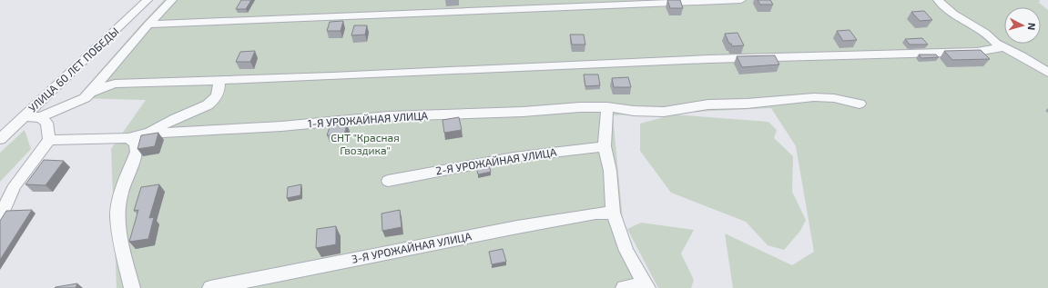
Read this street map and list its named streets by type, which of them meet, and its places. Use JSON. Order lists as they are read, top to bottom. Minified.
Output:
{"streets":{"street":["УЛИЦА 60 ЛЕТ ПОБЕДЫ","1-Я УРОЖАЙНАЯ УЛИЦА","2-Я УРОЖАЙНАЯ УЛИЦА","3-Я УРОЖАЙНАЯ УЛИЦА"]},"parks":["СНТ \"Красная Гвоздика\""],"north":"right"}
